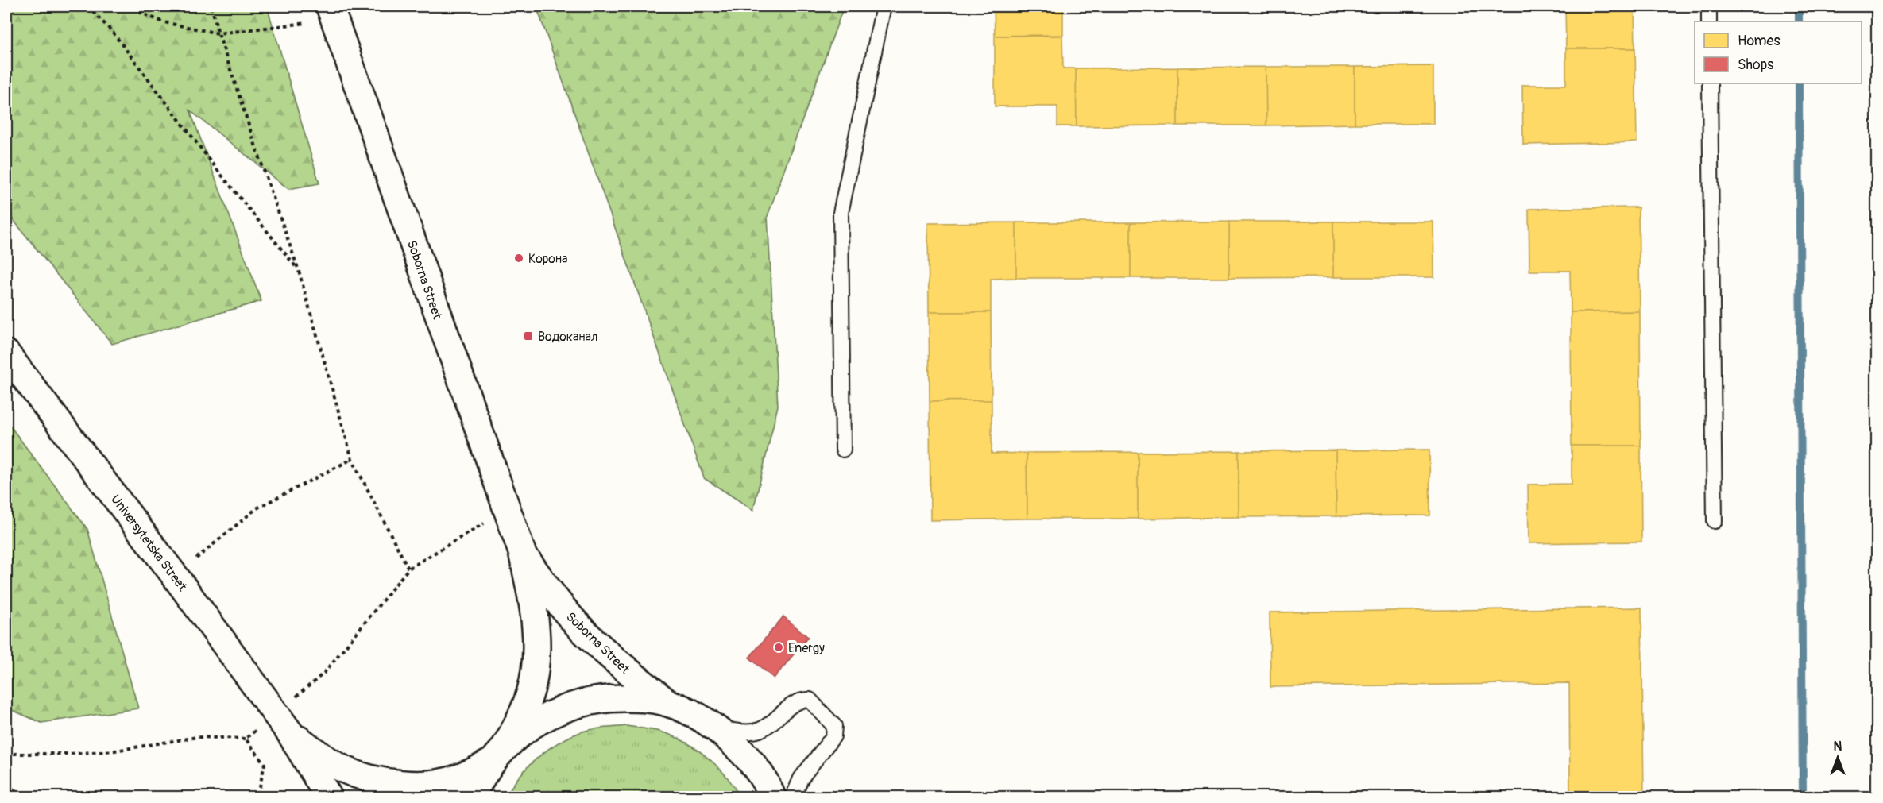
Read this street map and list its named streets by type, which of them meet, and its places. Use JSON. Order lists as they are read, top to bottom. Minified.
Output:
{"streets":{"main road":["Soborna Street","Universytetska Street"]},"crossings":[["Soborna Street","Universytetska Street"]],"places":{"other":["Корона","Energy"],"transit":["Водоканал"]},"legend":["Homes","Shops"],"north":"top"}
